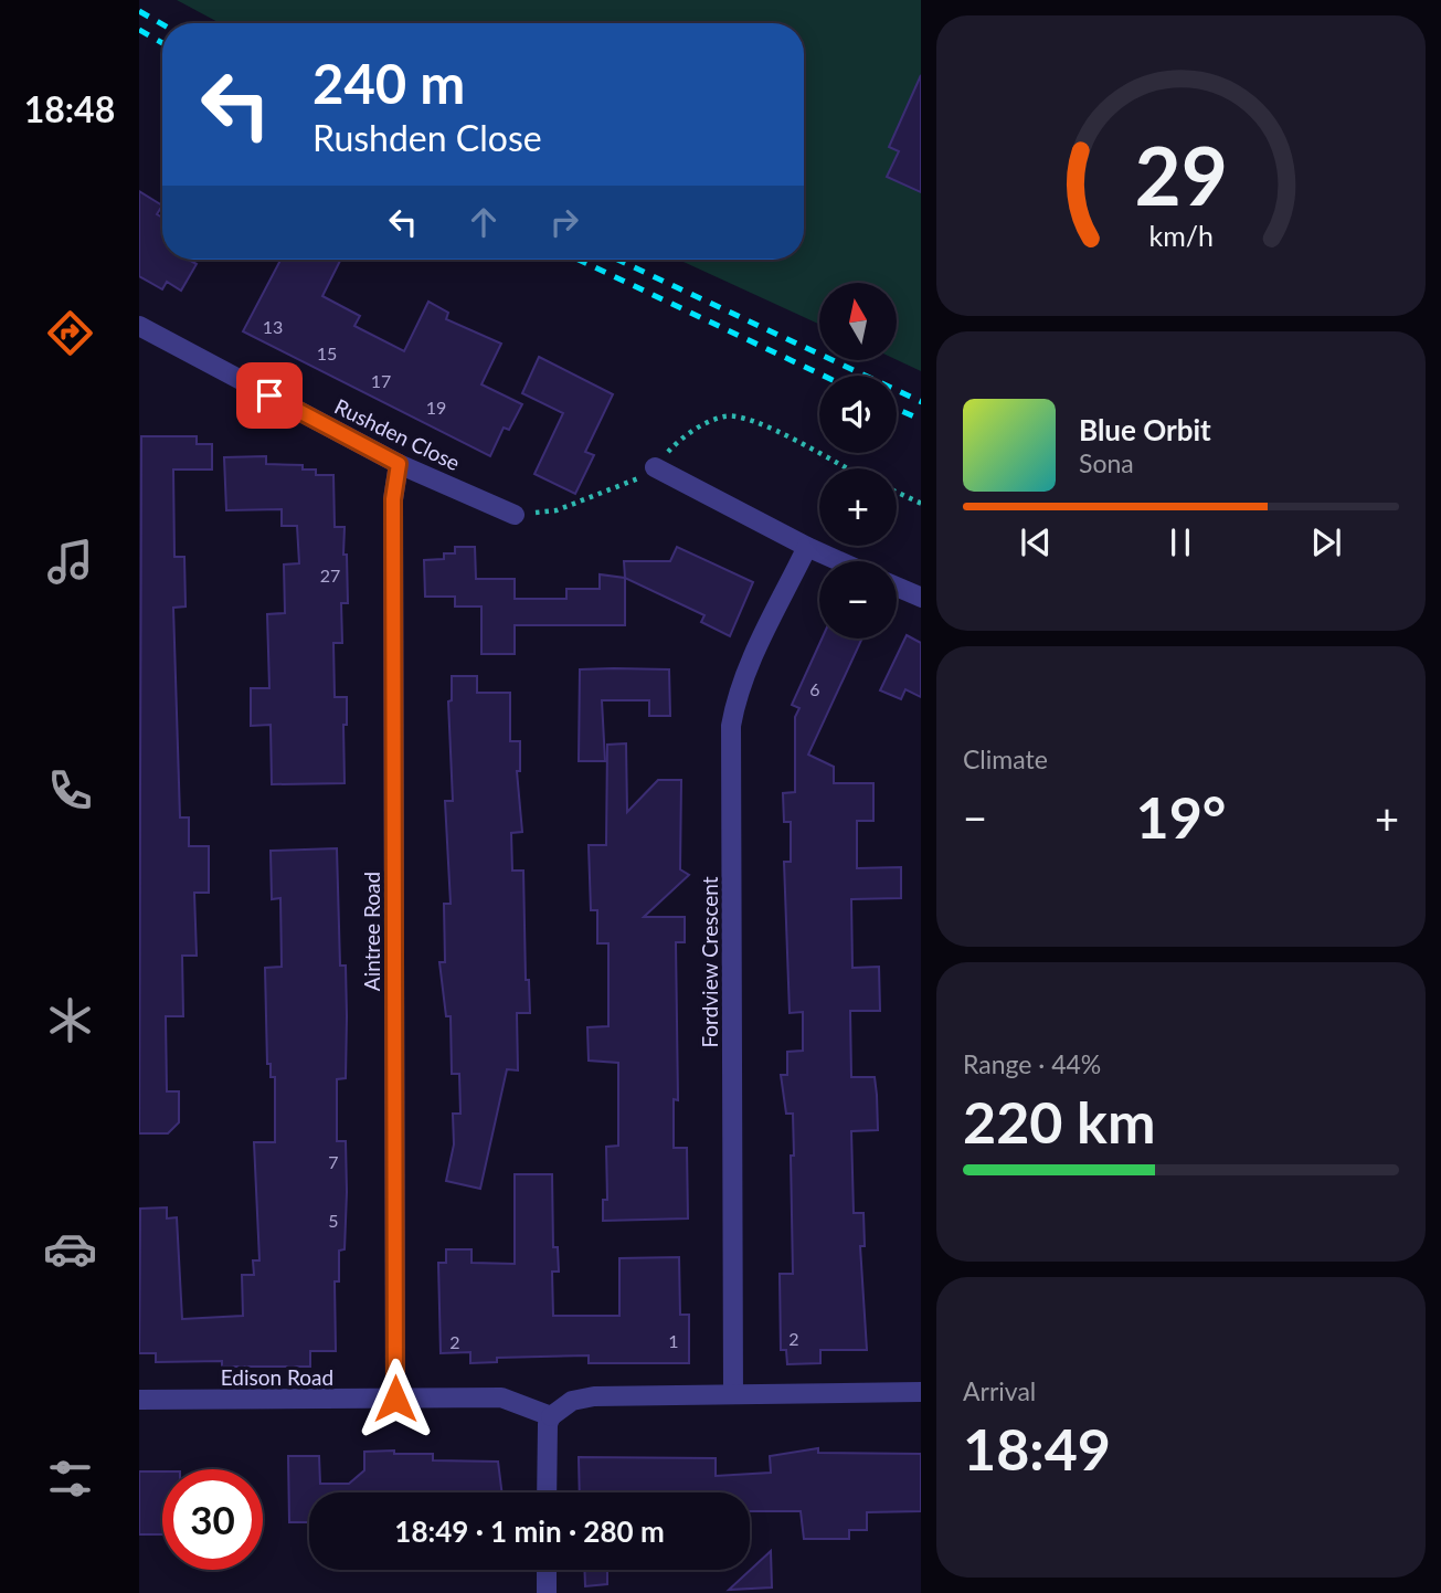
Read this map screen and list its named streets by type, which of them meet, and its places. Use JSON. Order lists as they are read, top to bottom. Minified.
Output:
{"streets":{"street":["Rushden Close","Aintree Road","Fordview Crescent","Edison Road"]},"crossings":[["Rushden Close","Aintree Road"],["Aintree Road","Edison Road"]],"house_numbers":["13","15","17","19","27","6","7","5","2","1","2"],"north":"top","page":{"tabs":"18:48","turn":["240 m","Rushden Close"],"map_buttons":["+","−"],"song":["Blue Orbit","Sona"],"tile":["Climate",["Range · 44%","220 km"],["Arrival","18:49"]],"heat":["−","19°","+"],"limit":"30","trip":"18:49 · 1 min · 280 m","gauge":["29","km/h"]}}
